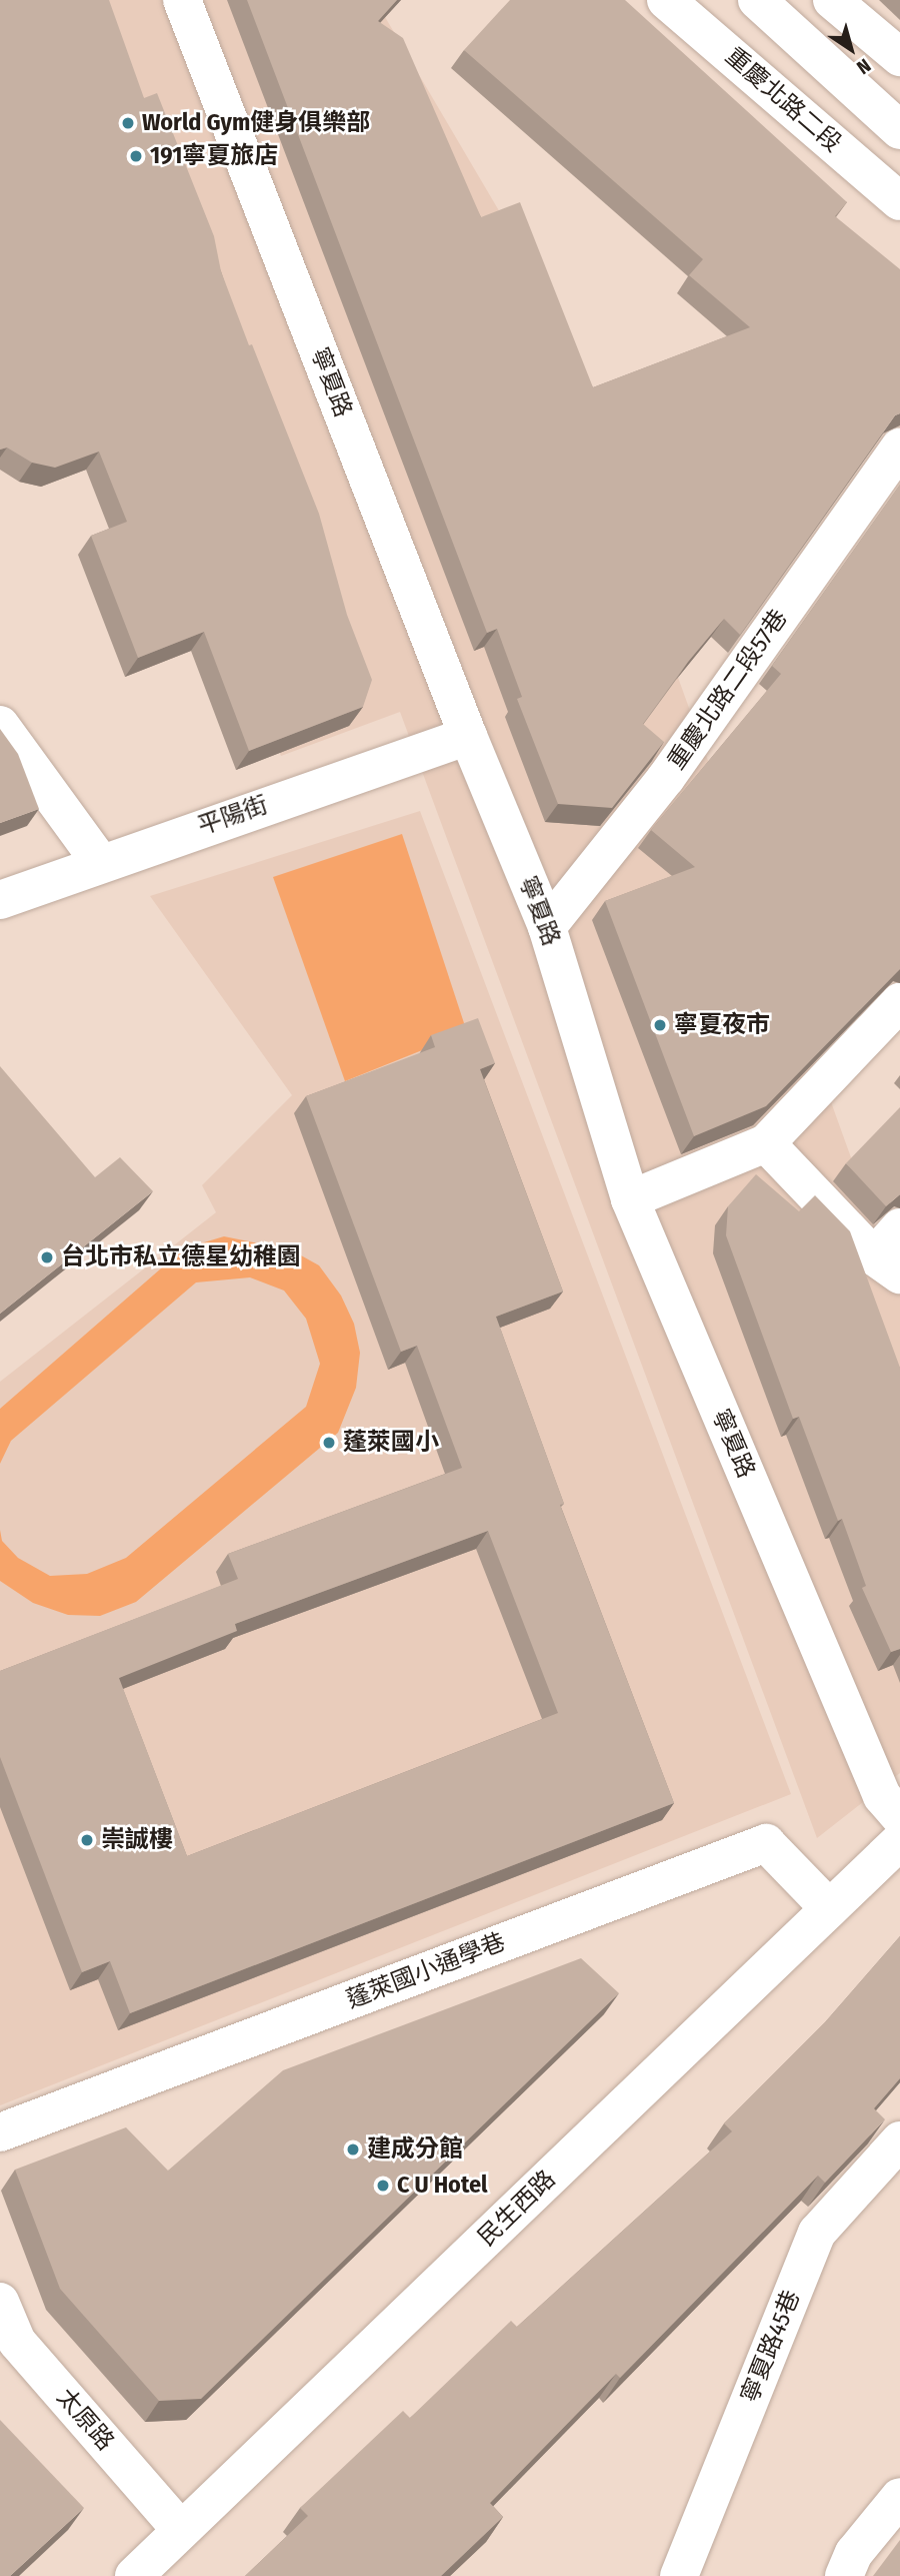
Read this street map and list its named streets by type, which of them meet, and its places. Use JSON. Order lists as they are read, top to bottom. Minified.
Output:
{"streets":{"street":["重慶北路二段","寧夏路","重慶北路二段57巷","平陽街","蓬萊國小通學巷","民生西路","寧夏路45巷","太原路"]},"crossings":[["寧夏路","重慶北路二段57巷"],["寧夏路","平陽街"],["蓬萊國小通學巷","民生西路"],["民生西路","太原路"]],"places":["World Gym健身俱樂部","191寧夏旅店","寧夏夜市","台北市私立德星幼稚園","蓬萊國小","崇誠樓","建成分館","C U Hotel"],"north":"bottom right"}
